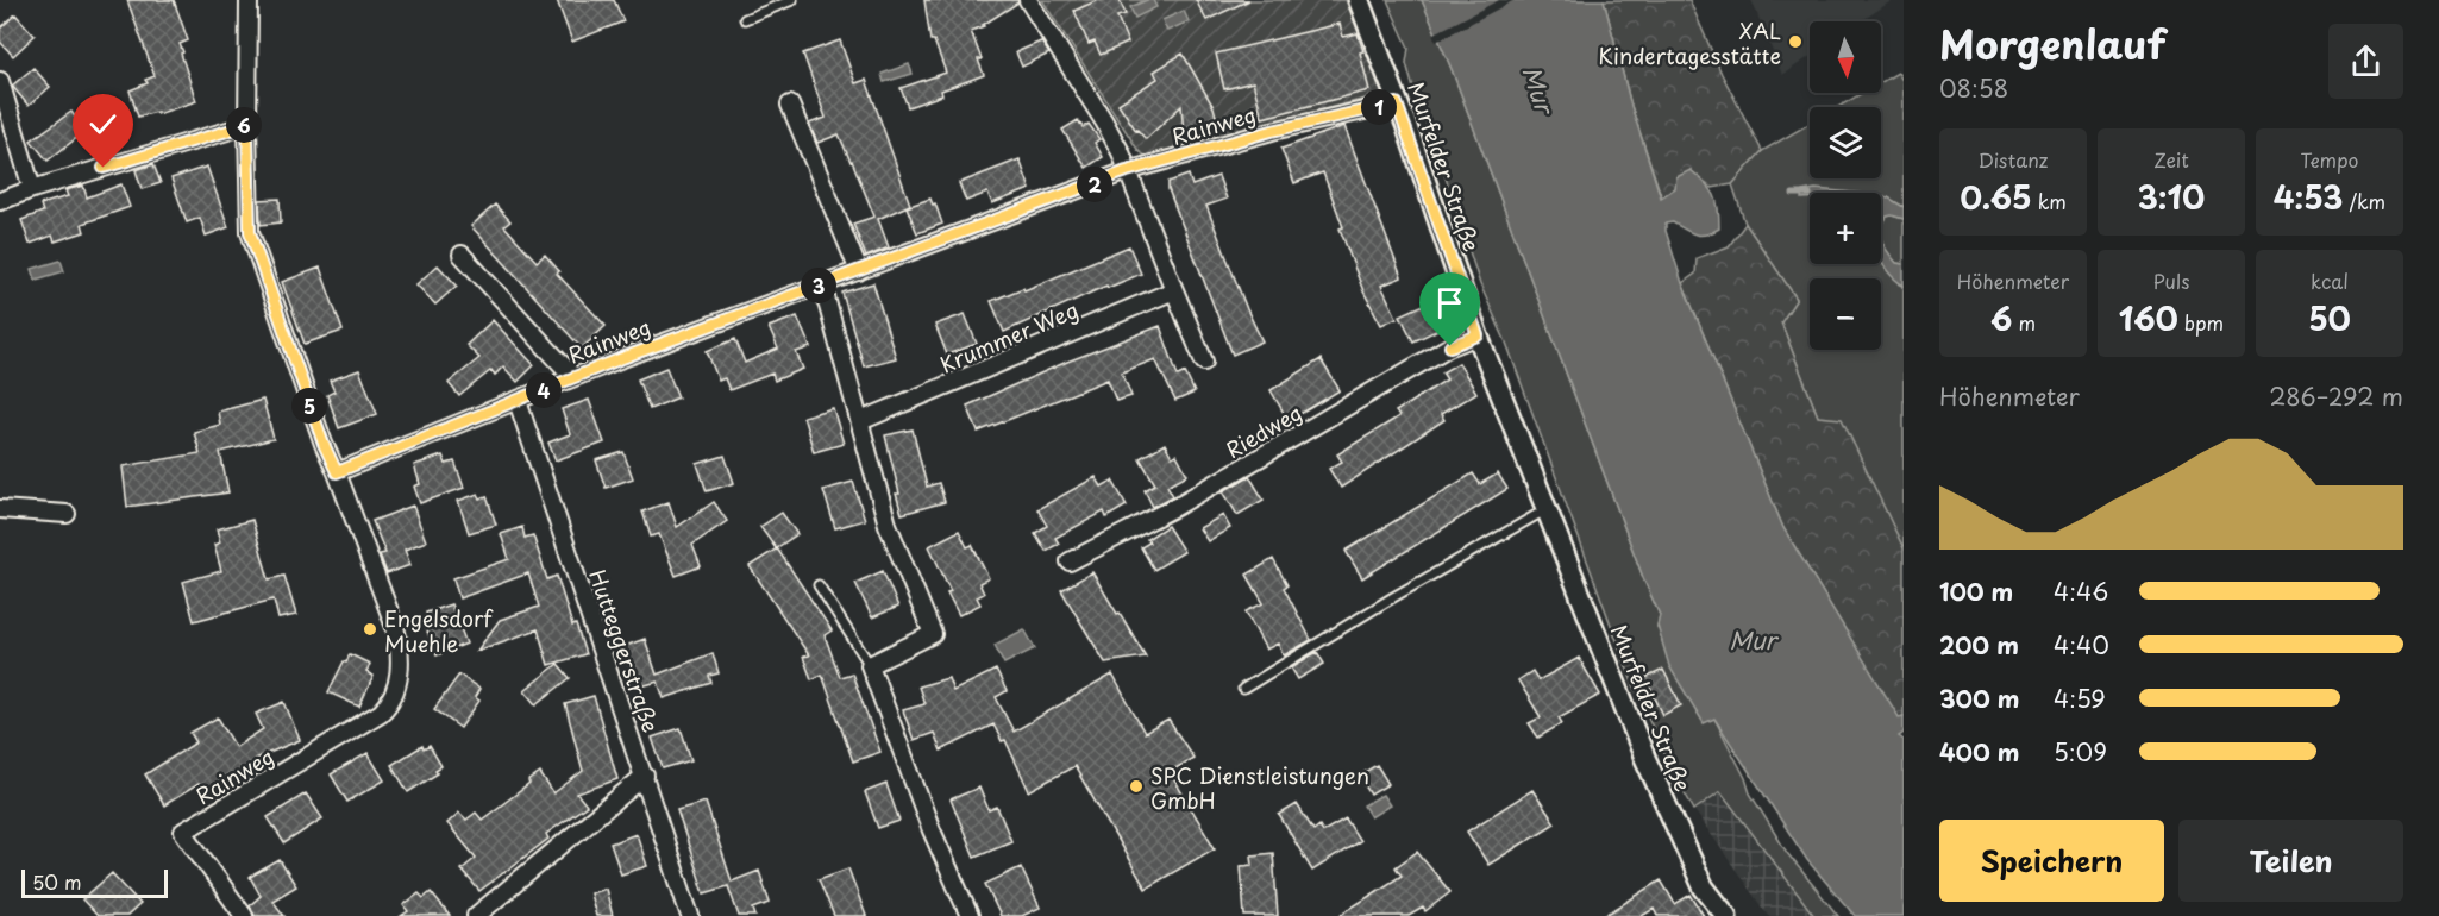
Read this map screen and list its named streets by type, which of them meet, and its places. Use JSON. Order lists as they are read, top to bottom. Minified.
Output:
{"streets":{"street":["Rainweg","Murfelder Straße","Krummer Weg","Riedweg","Hutteggerstraße"]},"crossings":[["Rainweg","Murfelder Straße"],["Rainweg","Hutteggerstraße"],["Murfelder Straße","Riedweg"]],"water":["Mur"],"places":["XAL Kindertagesstätte","Engelsdorf Muehle","SPC Dienstleistungen GmbH"],"scale_bar":"50 m","north":"bottom","page":{"heading":["Morgenlauf","08:58"],"map_buttons":["+","−"],"pins":["1","6","2","3","4","5"],"stats":[["Distanz","0.65 km"],["Zeit","3:10"],["Tempo","4:53 /km"],["Höhenmeter","6 m"],["Puls","160 bpm"],["kcal","50"]],"chart":["Höhenmeter","286–292 m"],"list":[{"name":"100 m","note":"4:46"},{"name":"200 m","note":"4:40"},{"name":"300 m","note":"4:59"},{"name":"400 m","note":"5:09"}],"buttons":["Speichern","Teilen"],"scale":"50 m"}}
